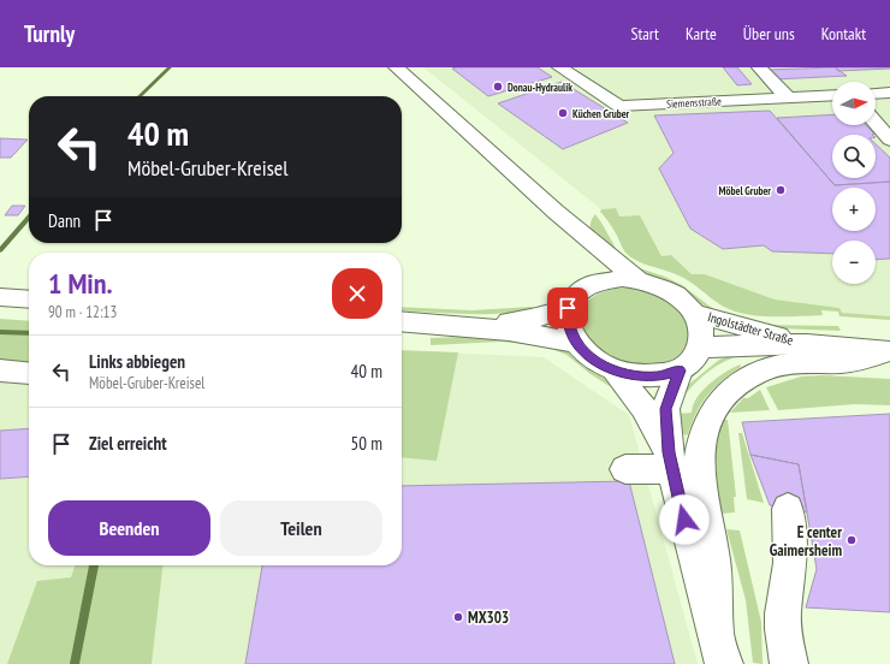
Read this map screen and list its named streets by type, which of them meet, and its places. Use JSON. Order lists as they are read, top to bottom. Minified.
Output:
{"streets":{"street":["Siemensstraße","Ingolstädter Straße"]},"places":["Donau-Hydraulik","Küchen Gruber","Möbel Gruber","E center Gaimersheim","MX303"],"north":"right","page":{"header":"Turnly","nav":["Start","Karte","Über uns","Kontakt"],"map_buttons":["+","−"],"turn":["40 m","Möbel-Gruber-Kreisel"],"then":"Dann","heading":["1 Min.","90 m · 12:13"],"list":[{"name":"Links abbiegen","note":"Möbel-Gruber-Kreisel","value":"40 m"},{"name":"Ziel erreicht","value":"50 m"}],"buttons":["Beenden","Teilen"]}}
